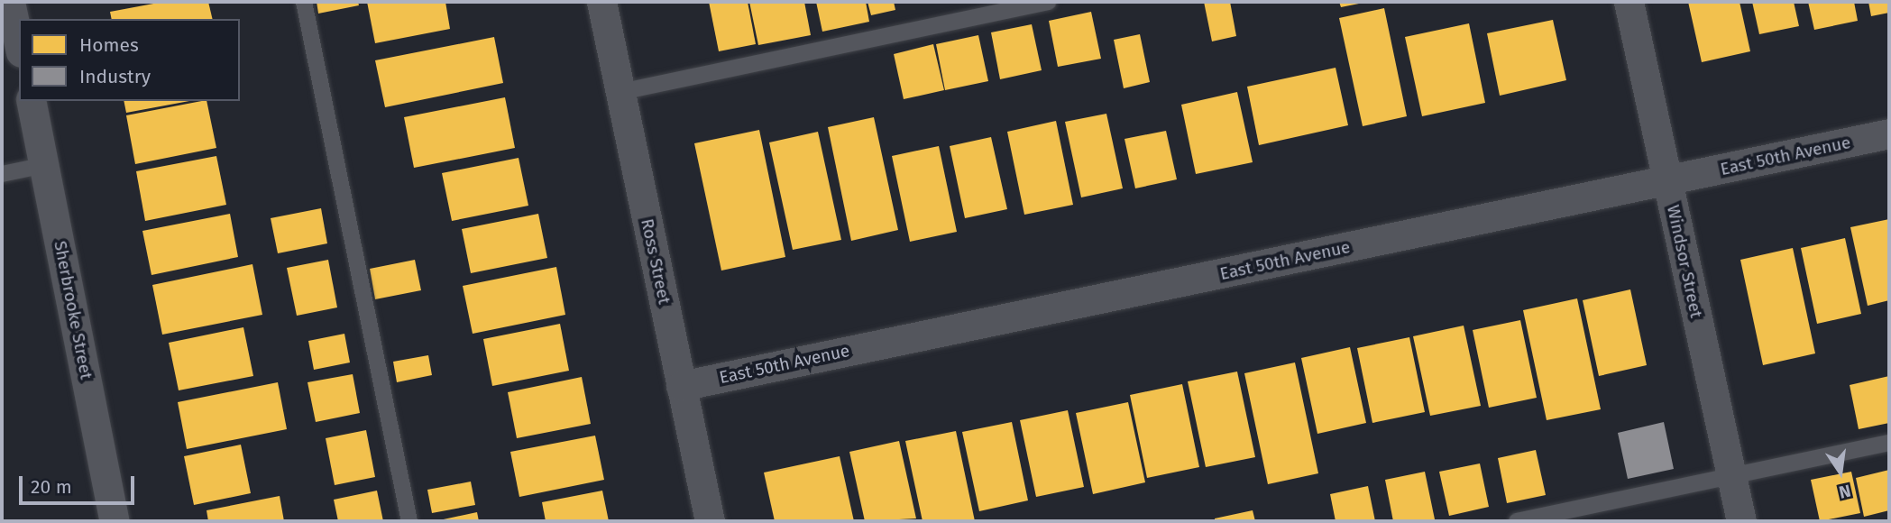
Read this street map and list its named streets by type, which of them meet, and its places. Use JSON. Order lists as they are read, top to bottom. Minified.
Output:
{"streets":{"street":["East 50th Avenue","Ross Street","Windsor Street","Sherbrooke Street"]},"crossings":[["East 50th Avenue","Ross Street"],["East 50th Avenue","Windsor Street"]],"legend":["Homes","Industry"],"scale_bar":"20 m","north":"bottom"}
